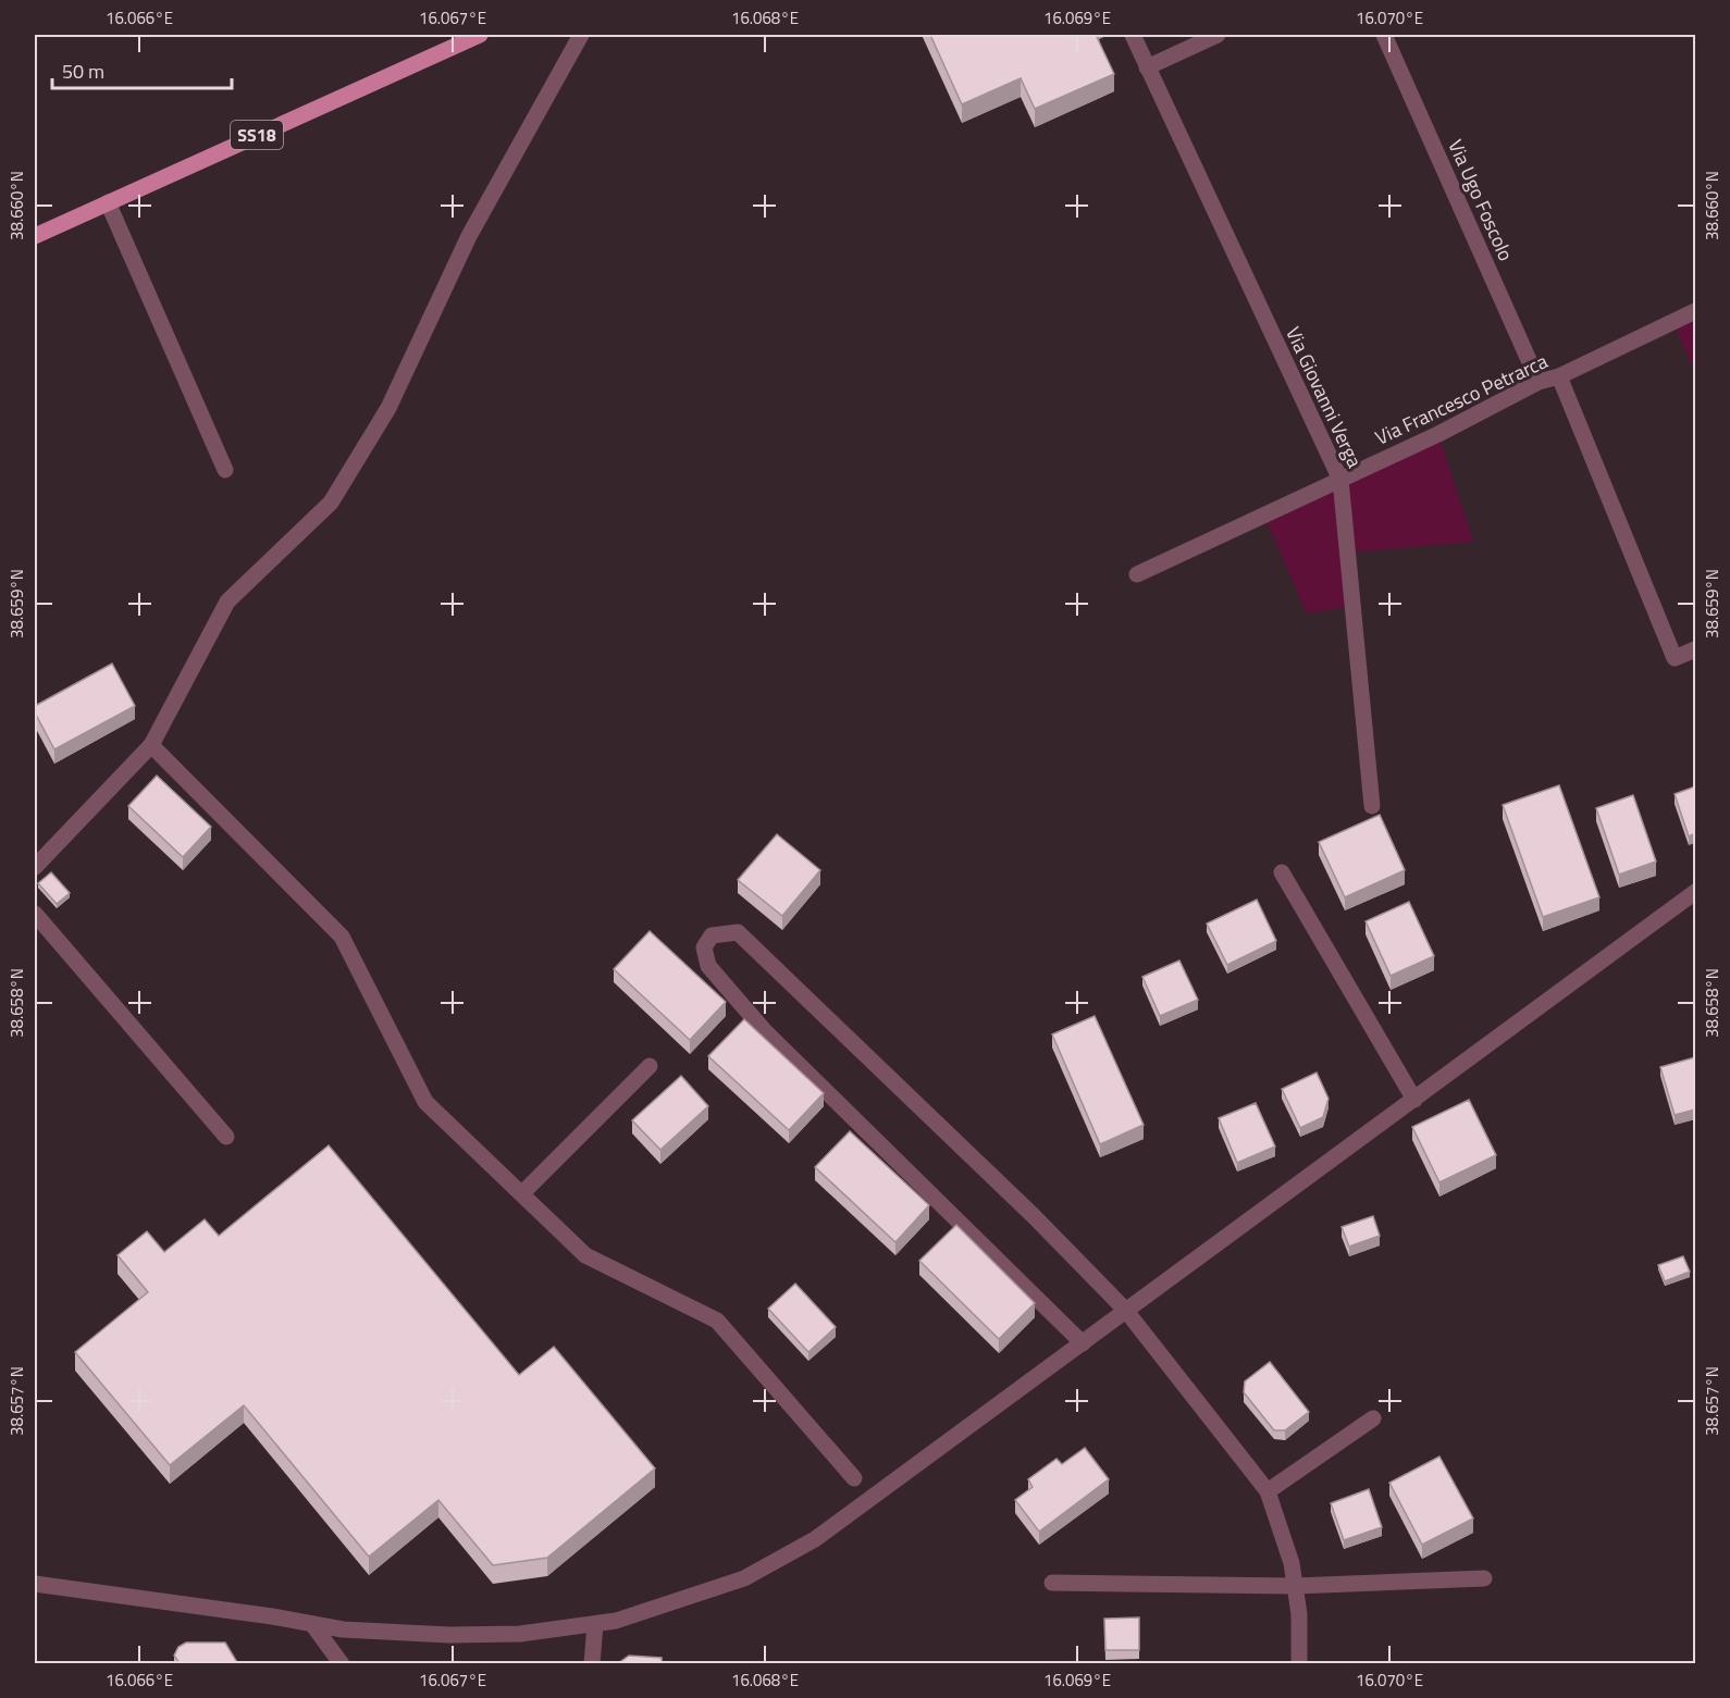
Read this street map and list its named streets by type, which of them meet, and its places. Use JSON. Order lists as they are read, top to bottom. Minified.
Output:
{"streets":{"main road":["SS18"],"street":["Via Ugo Foscolo","Via Giovanni Verga","Via Francesco Petrarca"]},"crossings":[["Via Ugo Foscolo","Via Francesco Petrarca"],["Via Giovanni Verga","Via Francesco Petrarca"]],"scale_bar":"50 m","coordinates":["16.066°E","16.067°E","16.068°E","16.069°E","16.070°E","38.660°N","38.659°N","38.658°N","38.657°N"]}
